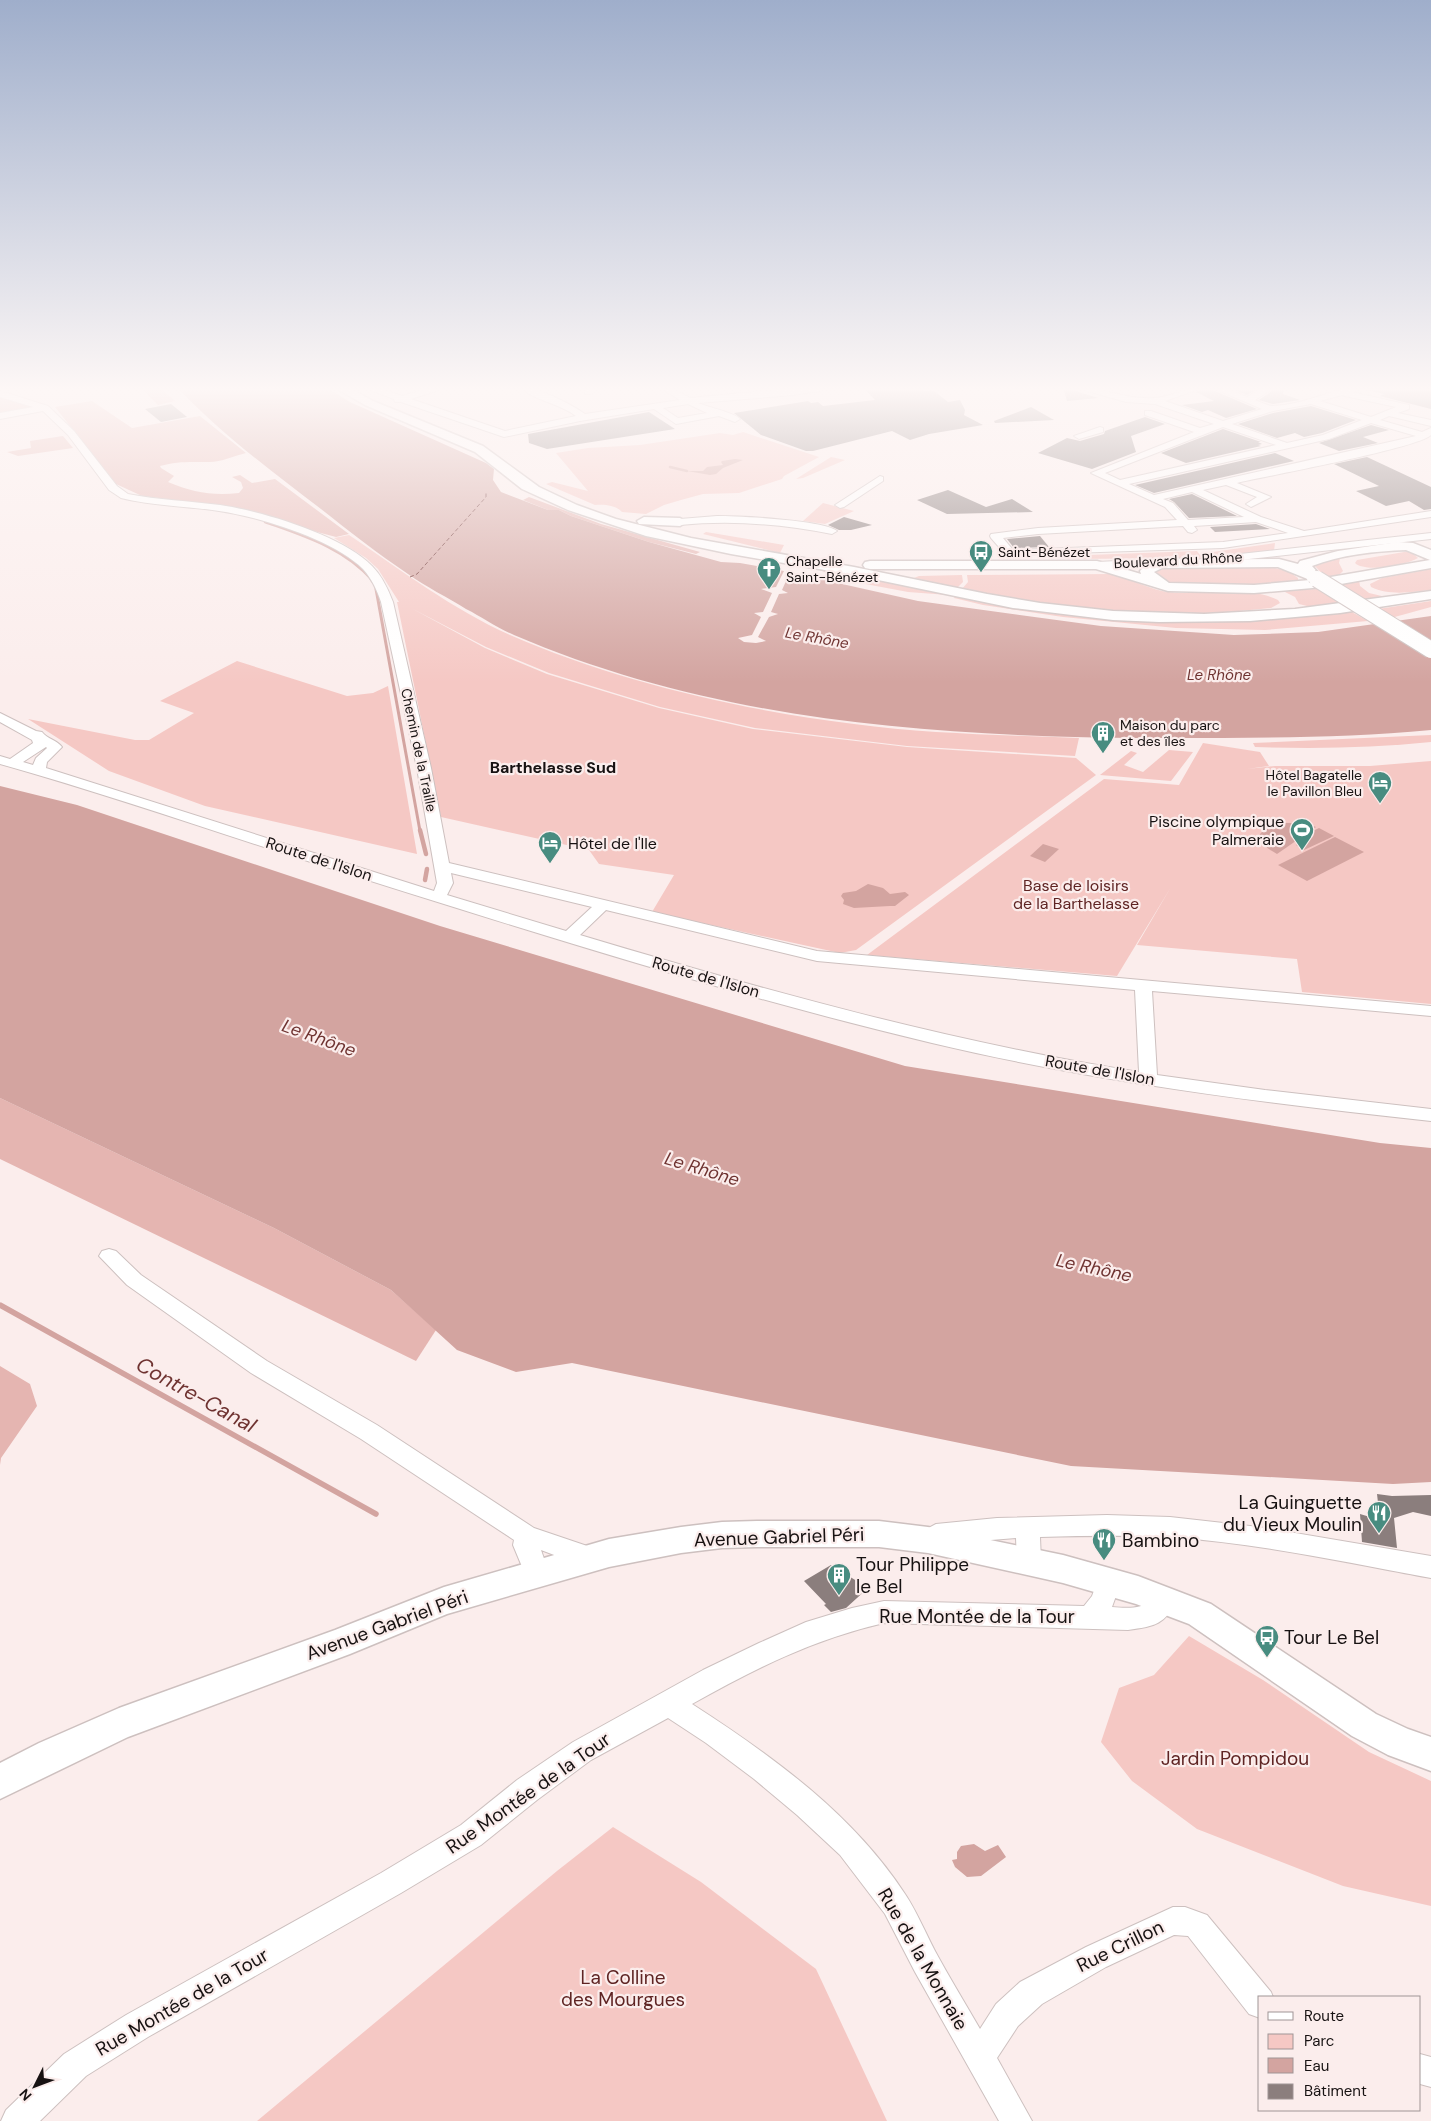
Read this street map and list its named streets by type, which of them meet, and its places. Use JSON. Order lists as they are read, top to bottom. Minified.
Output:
{"streets":{"main road":["Boulevard du Rhône","Avenue Gabriel Péri"],"street":["Chemin de la Traille","Route de l'Islon","Rue Montée de la Tour","Rue Crillon","Rue de la Monnaie"]},"crossings":[["Chemin de la Traille","Route de l'Islon"],["Avenue Gabriel Péri","Rue Montée de la Tour"],["Rue Montée de la Tour","Rue de la Monnaie"],["Rue Crillon","Rue de la Monnaie"]],"districts":["Barthelasse Sud"],"water":["Le Rhône","Contre-Canal"],"parks":["Base de loisirs de la Barthelasse","Jardin Pompidou","La Colline des Mourgues"],"places":{"bus stop":["Saint-Bénézet","Tour Le Bel"],"church":["Chapelle Saint-Bénézet"],"building":["Maison du parc et des îles","Tour Philippe le Bel"],"hotel":["Hôtel Bagatelle le Pavillon Bleu","Hôtel de l'Ile"],"sports":["Piscine olympique Palmeraie"],"restaurant":["La Guinguette du Vieux Moulin","Bambino"]},"legend":["Route","Parc","Eau","Bâtiment"],"north":"bottom left"}
